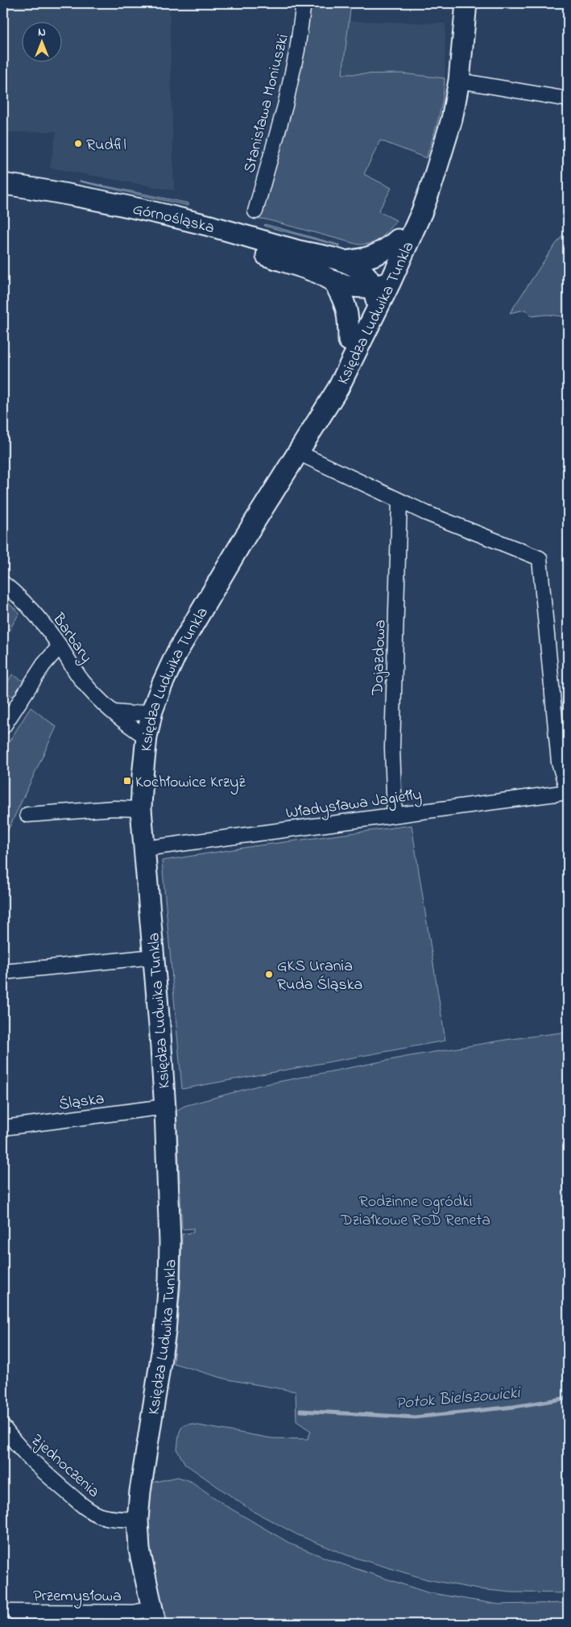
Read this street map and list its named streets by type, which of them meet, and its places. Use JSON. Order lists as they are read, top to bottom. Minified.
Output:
{"streets":{"street":["Stanisława Moniuszki","Górnośląska","Księdza Ludwika Tunkla","Barbary","Dojazdowa","Władysława Jagiełły","Śląska","Zjednoczenia","Przemysłowa"]},"crossings":[["Górnośląska","Księdza Ludwika Tunkla"],["Księdza Ludwika Tunkla","Barbary"],["Księdza Ludwika Tunkla","Władysława Jagiełły"],["Księdza Ludwika Tunkla","Śląska"],["Księdza Ludwika Tunkla","Zjednoczenia"],["Księdza Ludwika Tunkla","Przemysłowa"],["Dojazdowa","Władysława Jagiełły"]],"water":["Potok Bielszowicki"],"parks":["Rodzinne Ogródki Działkowe ROD Reneta"],"places":{"other":["Rudfil","GKS Urania Ruda Śląska"],"transit":["Kochłowice Krzyż"]},"north":"top"}
